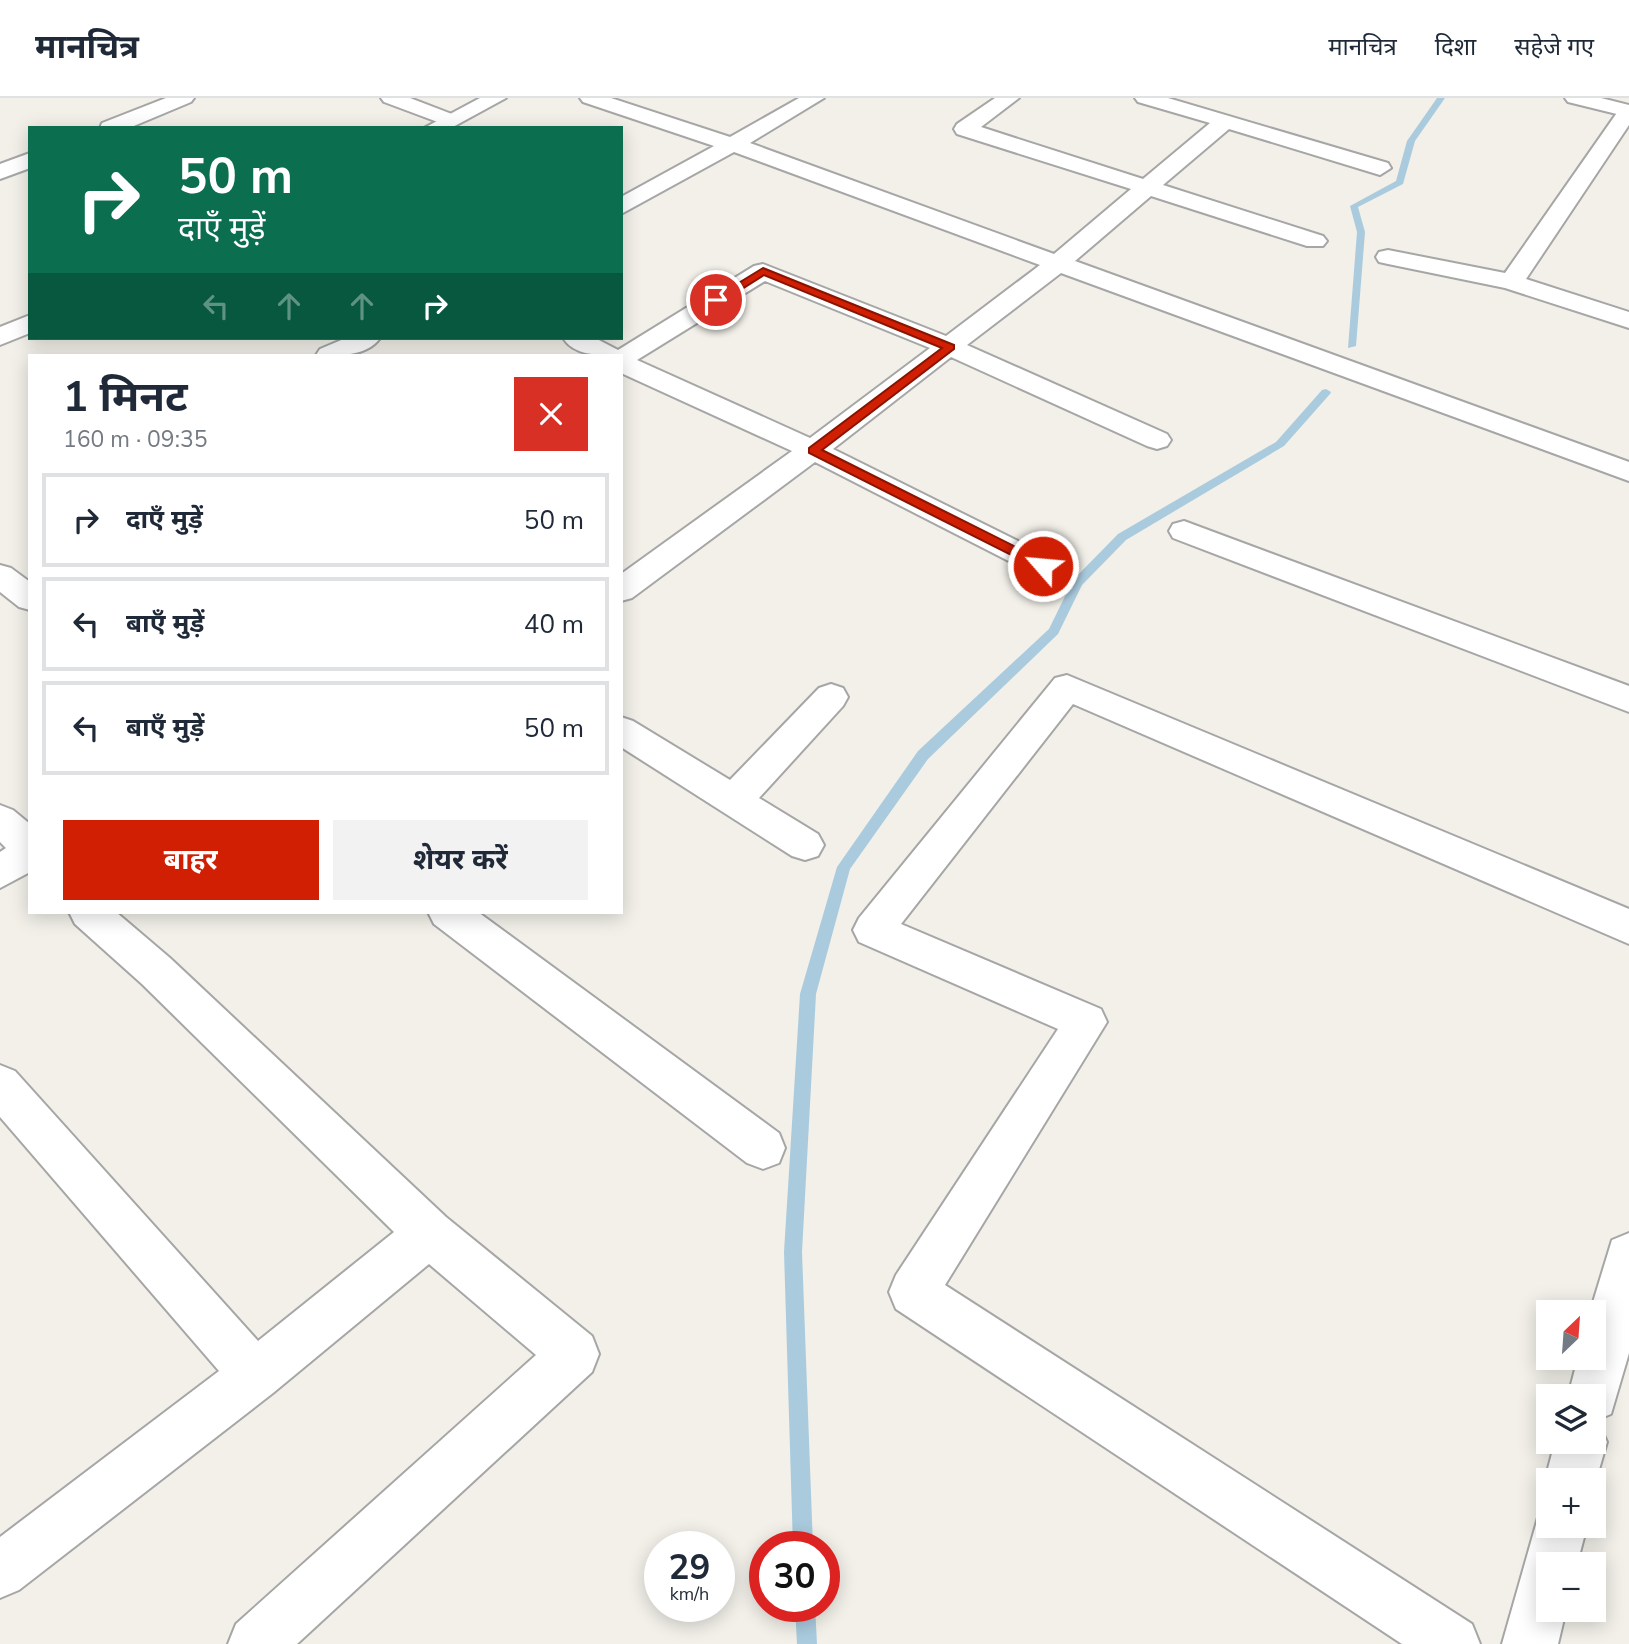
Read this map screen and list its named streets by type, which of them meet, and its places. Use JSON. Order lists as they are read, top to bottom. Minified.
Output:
{"north":"top right","page":{"header":"मानचित्र","nav":["मानचित्र","दिशा","सहेजे गए"],"turn":["50 m","दाएँ मुड़ें"],"heading":["1 मिनट","160 m · 09:35"],"list":[{"name":"दाएँ मुड़ें","value":"50 m"},{"name":"बाएँ मुड़ें","value":"40 m"},{"name":"बाएँ मुड़ें","value":"50 m"}],"buttons":["बाहर","शेयर करें"],"map_buttons":["+","−"],"speed":"29 km/h","limit":"30"}}
